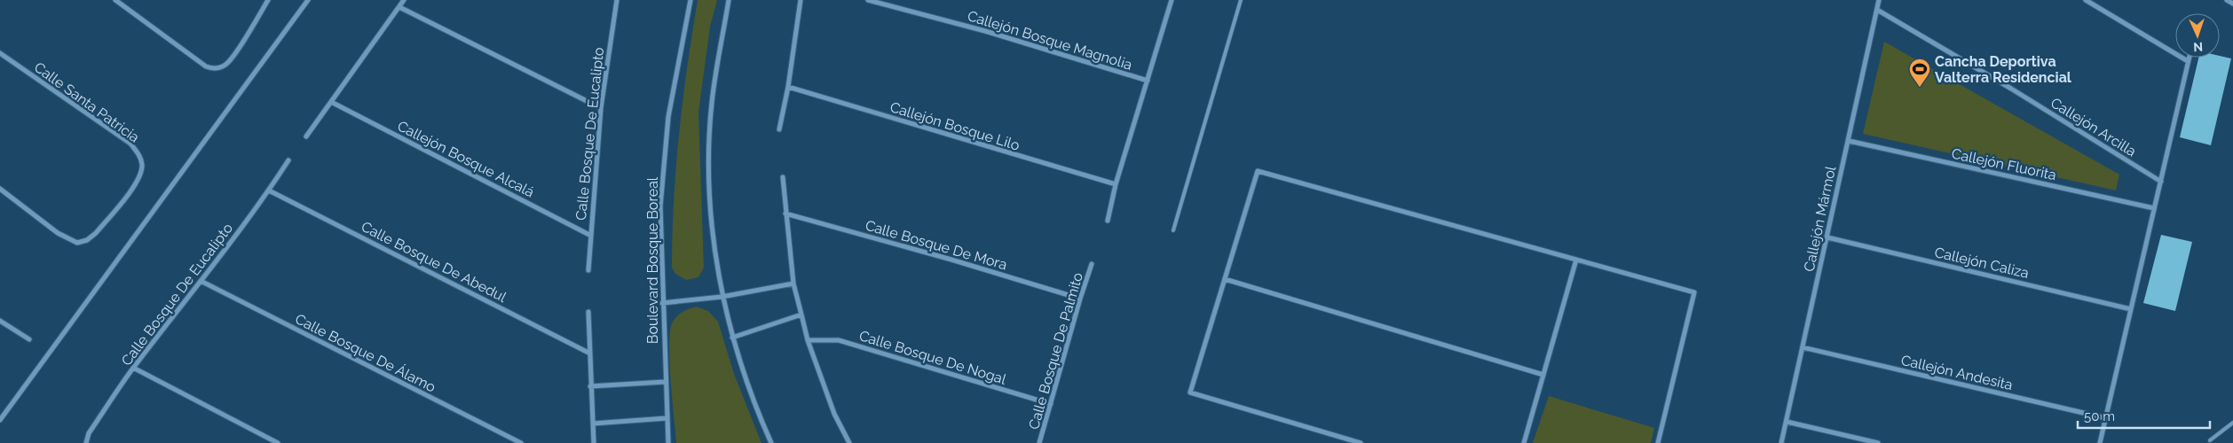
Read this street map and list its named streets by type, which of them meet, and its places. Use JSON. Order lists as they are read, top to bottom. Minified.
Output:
{"streets":{"street":["Callejón Bosque Magnolia","Calle Santa Patricia","Callejón Bosque Lilo","Callejón Arcilla","Calle Bosque De Eucalipto","Callejón Bosque Alcalá","Callejón Fluorita","Callejón Mármol","Calle Bosque De Mora","Boulevard Bosque Boreal","Calle Bosque De Abedul","Callejón Caliza","Calle Bosque De Palmito","Calle Bosque De Álamo","Calle Bosque De Nogal","Callejón Andesita"]},"crossings":[["Callejón Arcilla","Callejón Mármol"],["Calle Bosque De Eucalipto","Callejón Bosque Alcalá"],["Calle Bosque De Eucalipto","Calle Bosque De Abedul"],["Calle Bosque De Eucalipto","Calle Bosque De Álamo"],["Callejón Fluorita","Callejón Mármol"],["Callejón Mármol","Callejón Caliza"],["Callejón Mármol","Callejón Andesita"],["Calle Bosque De Mora","Calle Bosque De Palmito"],["Calle Bosque De Palmito","Calle Bosque De Nogal"]],"places":{"sports":["Cancha Deportiva Valterra Residencial"]},"scale_bar":"50 m","north":"bottom"}
